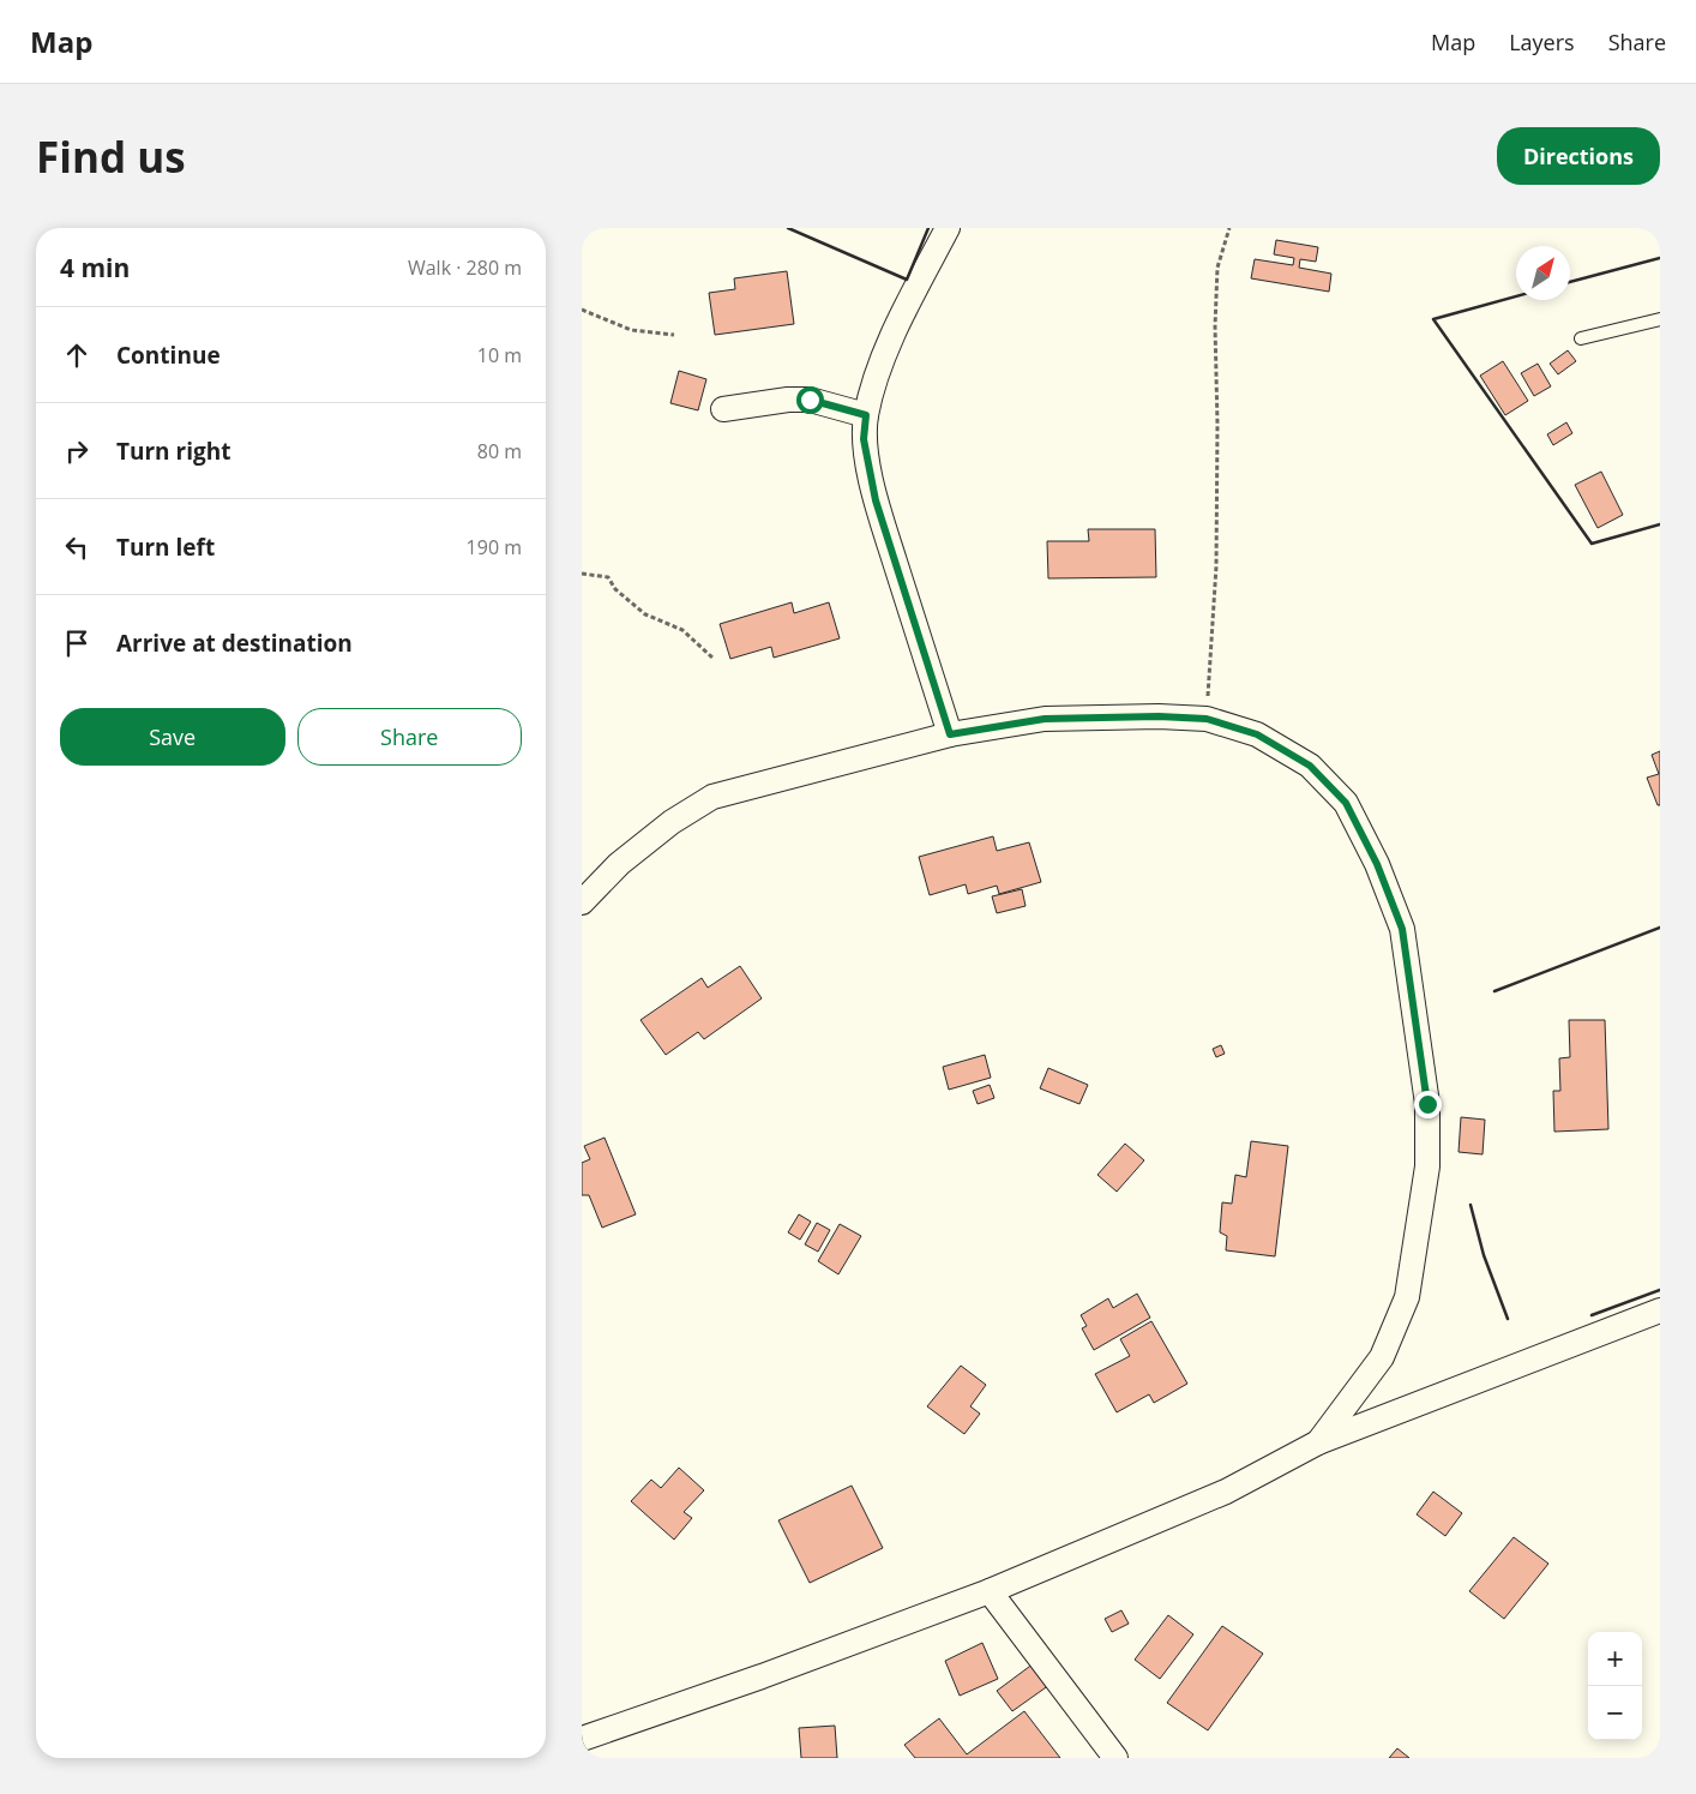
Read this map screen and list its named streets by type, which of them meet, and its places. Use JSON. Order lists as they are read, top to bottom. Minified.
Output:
{"north":"top right","page":{"header":"Map","nav":["Map","Layers","Share"],"buttons":["Directions",["Save","Share"]],"title":"Find us","heading":["4 min","Walk · 280 m"],"list":[["Continue","10 m"],["Turn right","80 m"],["Turn left","190 m"],"Arrive at destination"],"map_buttons":["+","−"]}}
